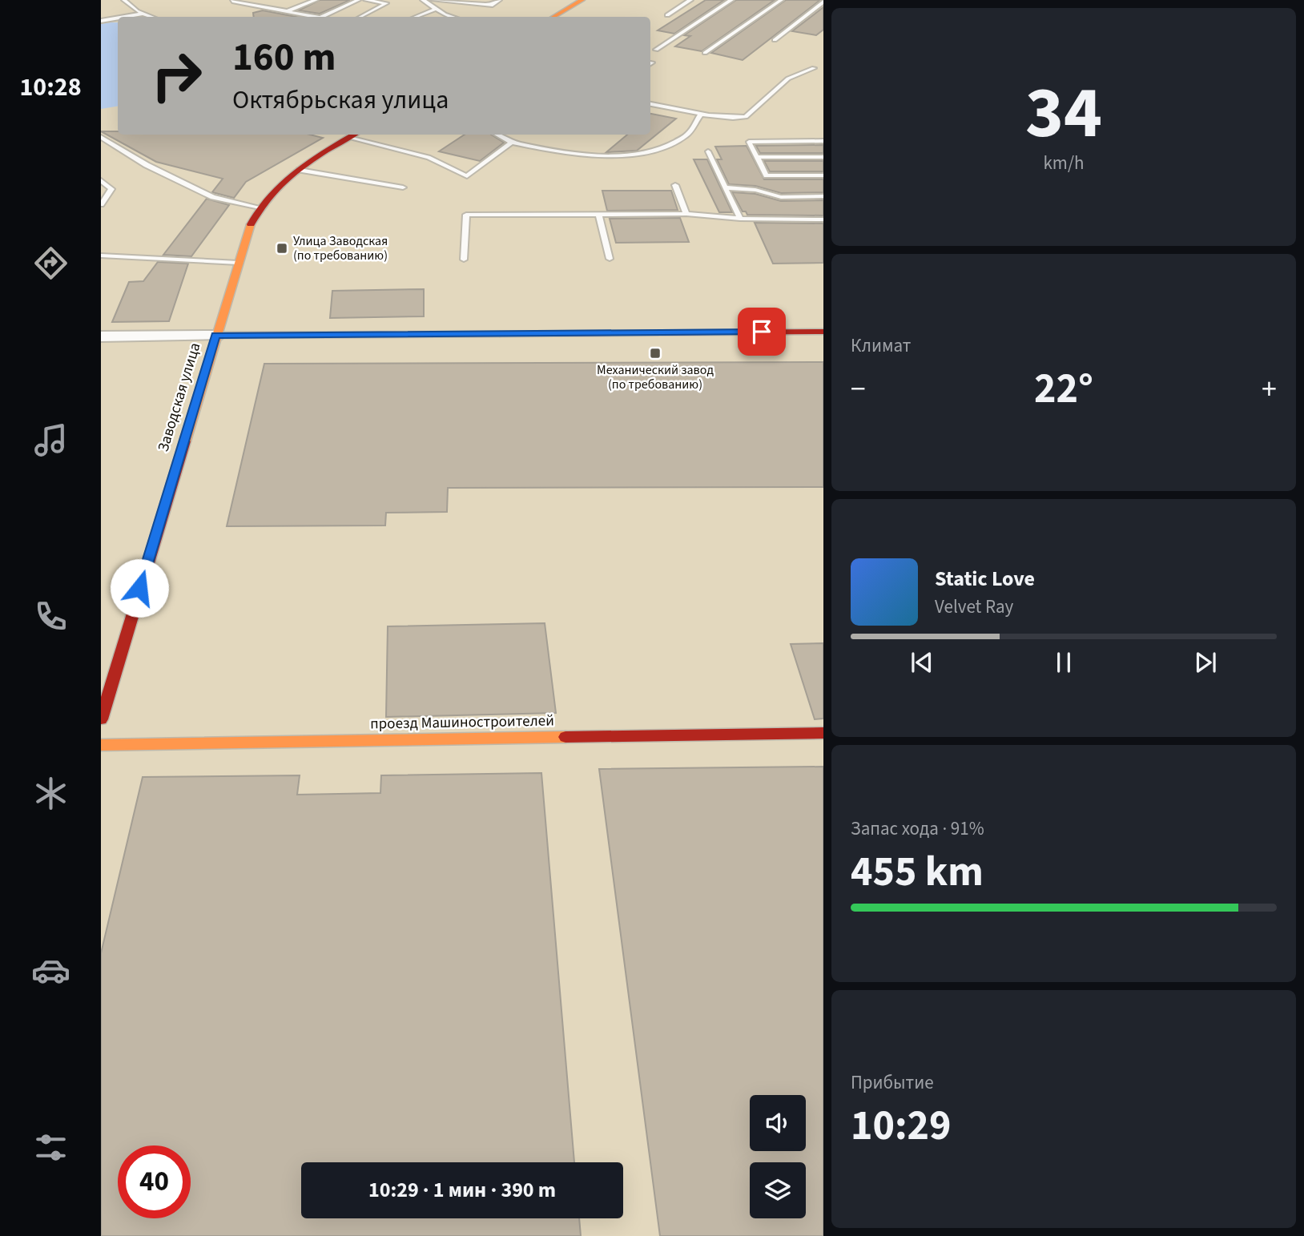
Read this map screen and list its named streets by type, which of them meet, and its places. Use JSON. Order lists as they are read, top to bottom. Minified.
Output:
{"streets":{"street":["Заводская улица","проезд Машиностроителей"]},"places":{"transit":["Улица Заводская (по требованию)","Механический завод (по требованию)"]},"page":{"tabs":"10:28","tile":[["34","km/h"],"Климат",["Запас хода · 91%","455 km"],["Прибытие","10:29"]],"turn":["160 m","Октябрьская улица"],"heat":["−","22°","+"],"song":["Static Love","Velvet Ray"],"limit":"40","trip":"10:29 · 1 мин · 390 m"}}
